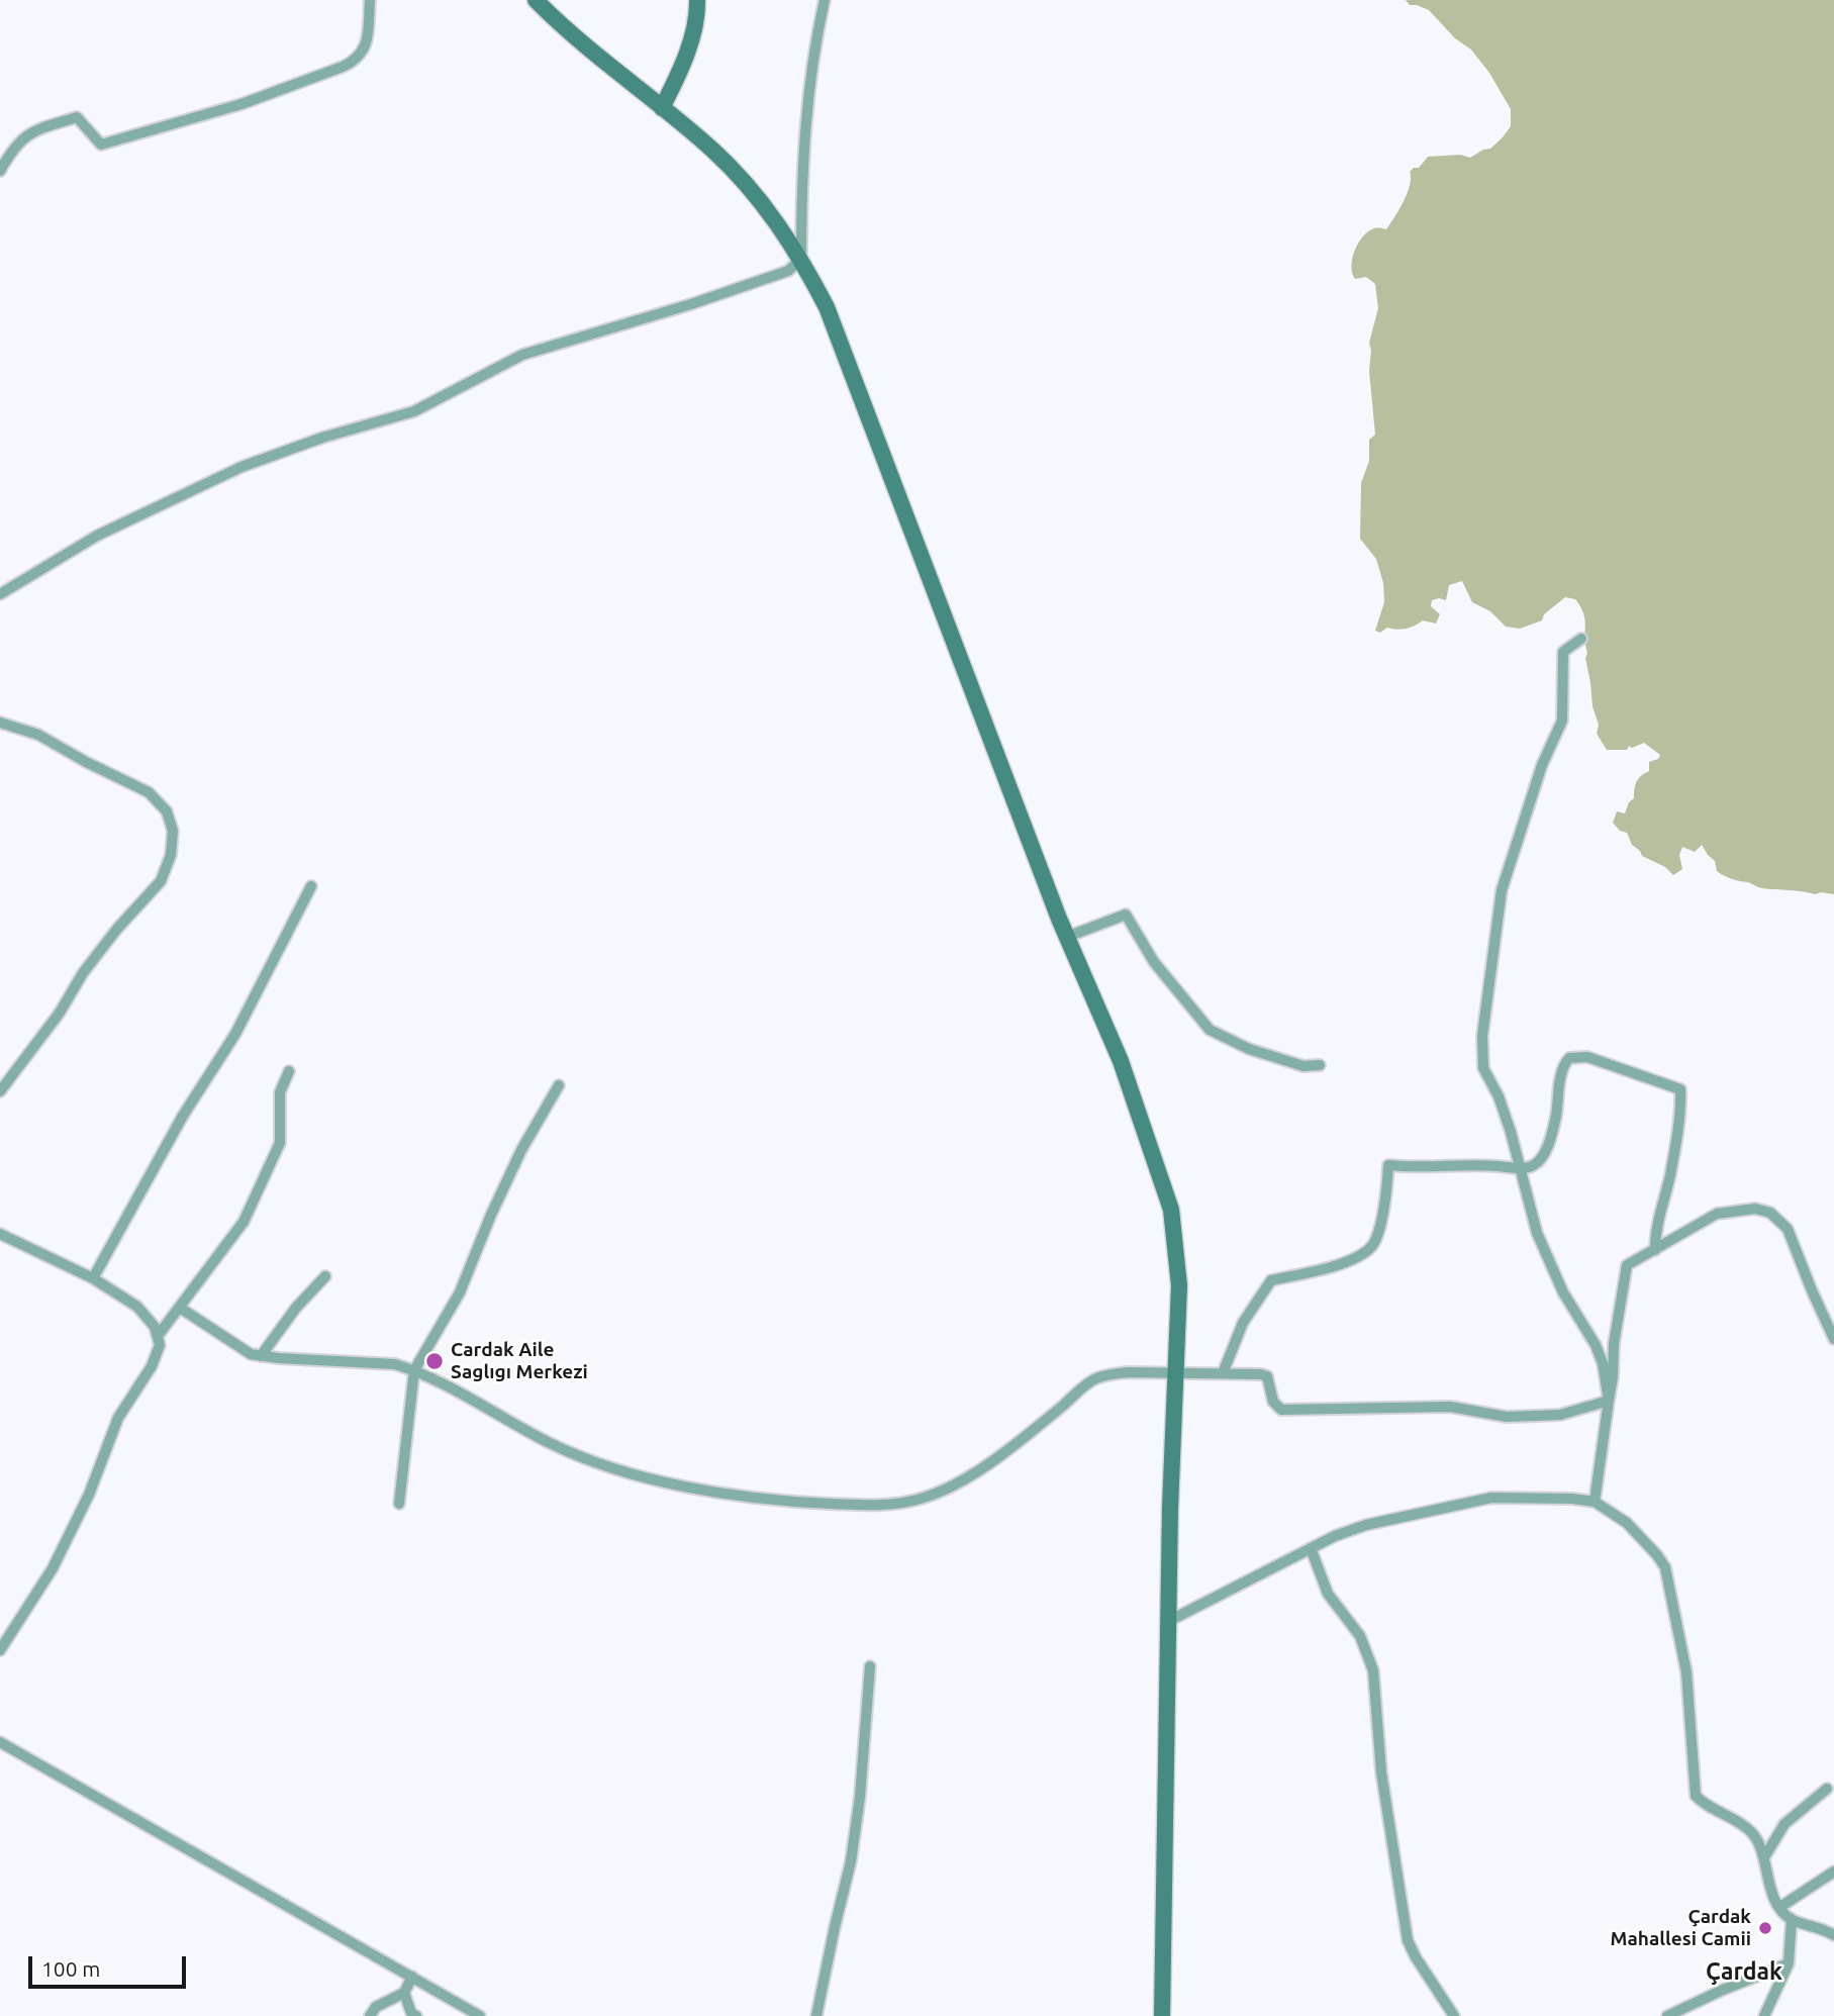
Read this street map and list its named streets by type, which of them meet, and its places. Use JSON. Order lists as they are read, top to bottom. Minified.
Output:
{"districts":["Çardak"],"places":["Cardak Aile Saglıgı Merkezi","Çardak Mahallesi Camii"],"scale_bar":"100 m"}
